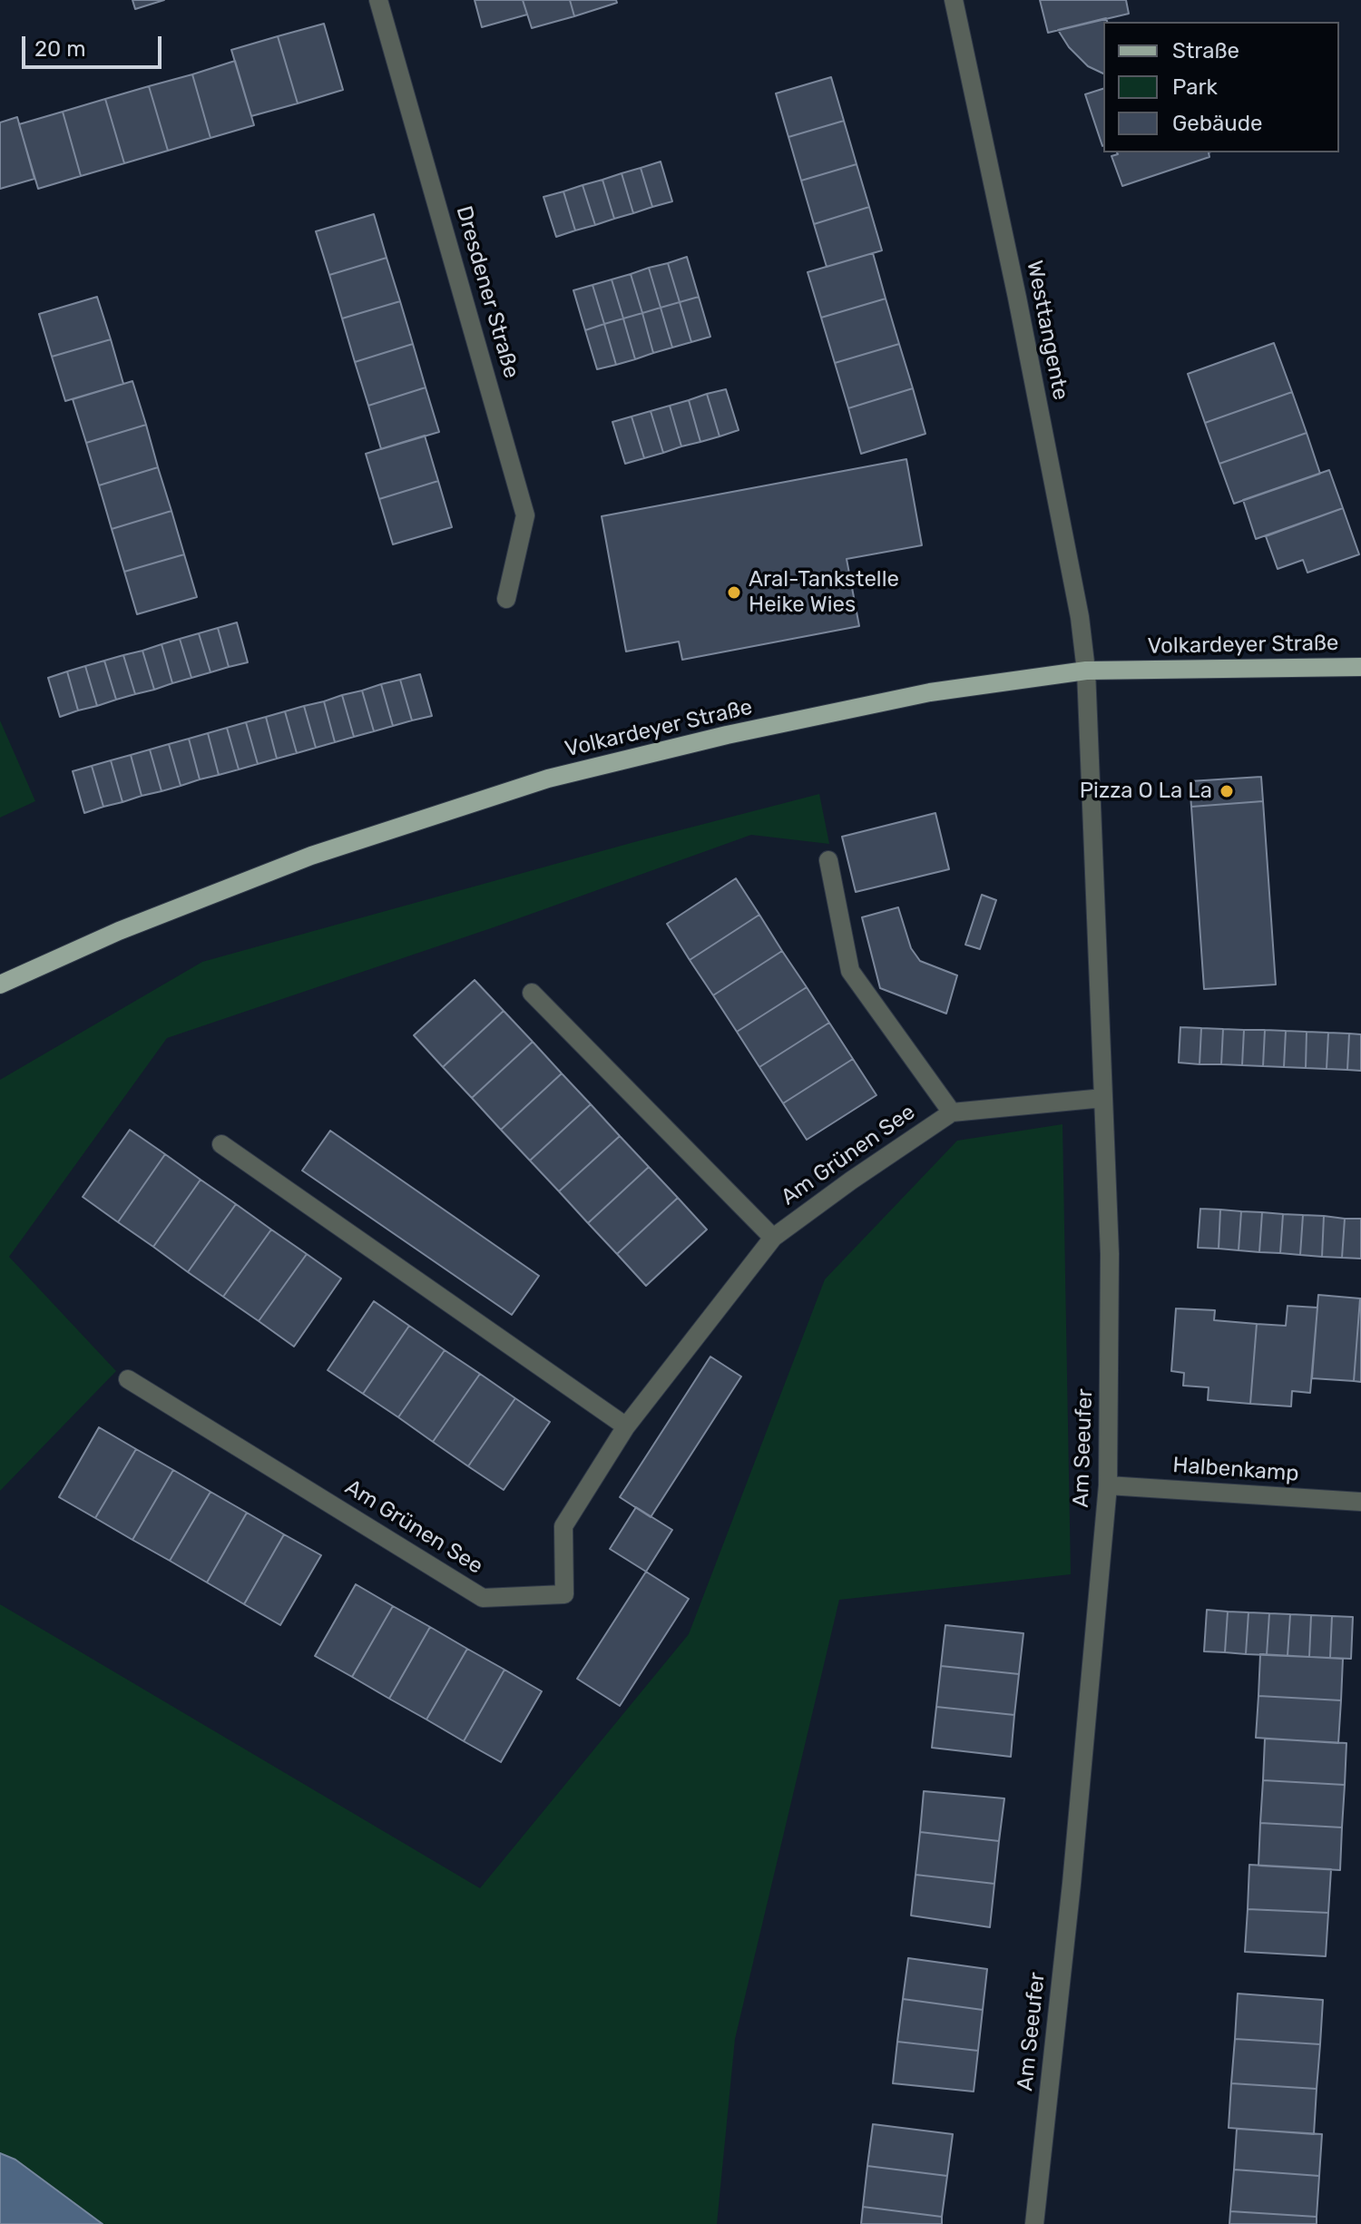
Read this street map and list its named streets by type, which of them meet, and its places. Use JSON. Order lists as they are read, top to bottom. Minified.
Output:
{"streets":{"main road":["Volkardeyer Straße"],"street":["Dresdener Straße","Westtangente","Am Grünen See","Am Seeufer","Halbenkamp"]},"crossings":[["Westtangente","Volkardeyer Straße"],["Westtangente","Am Seeufer"],["Volkardeyer Straße","Am Seeufer"],["Am Grünen See","Am Seeufer"],["Am Seeufer","Halbenkamp"]],"places":["Aral-Tankstelle Heike Wies","Pizza O La La"],"legend":["Straße","Park","Gebäude"],"scale_bar":"20 m"}
